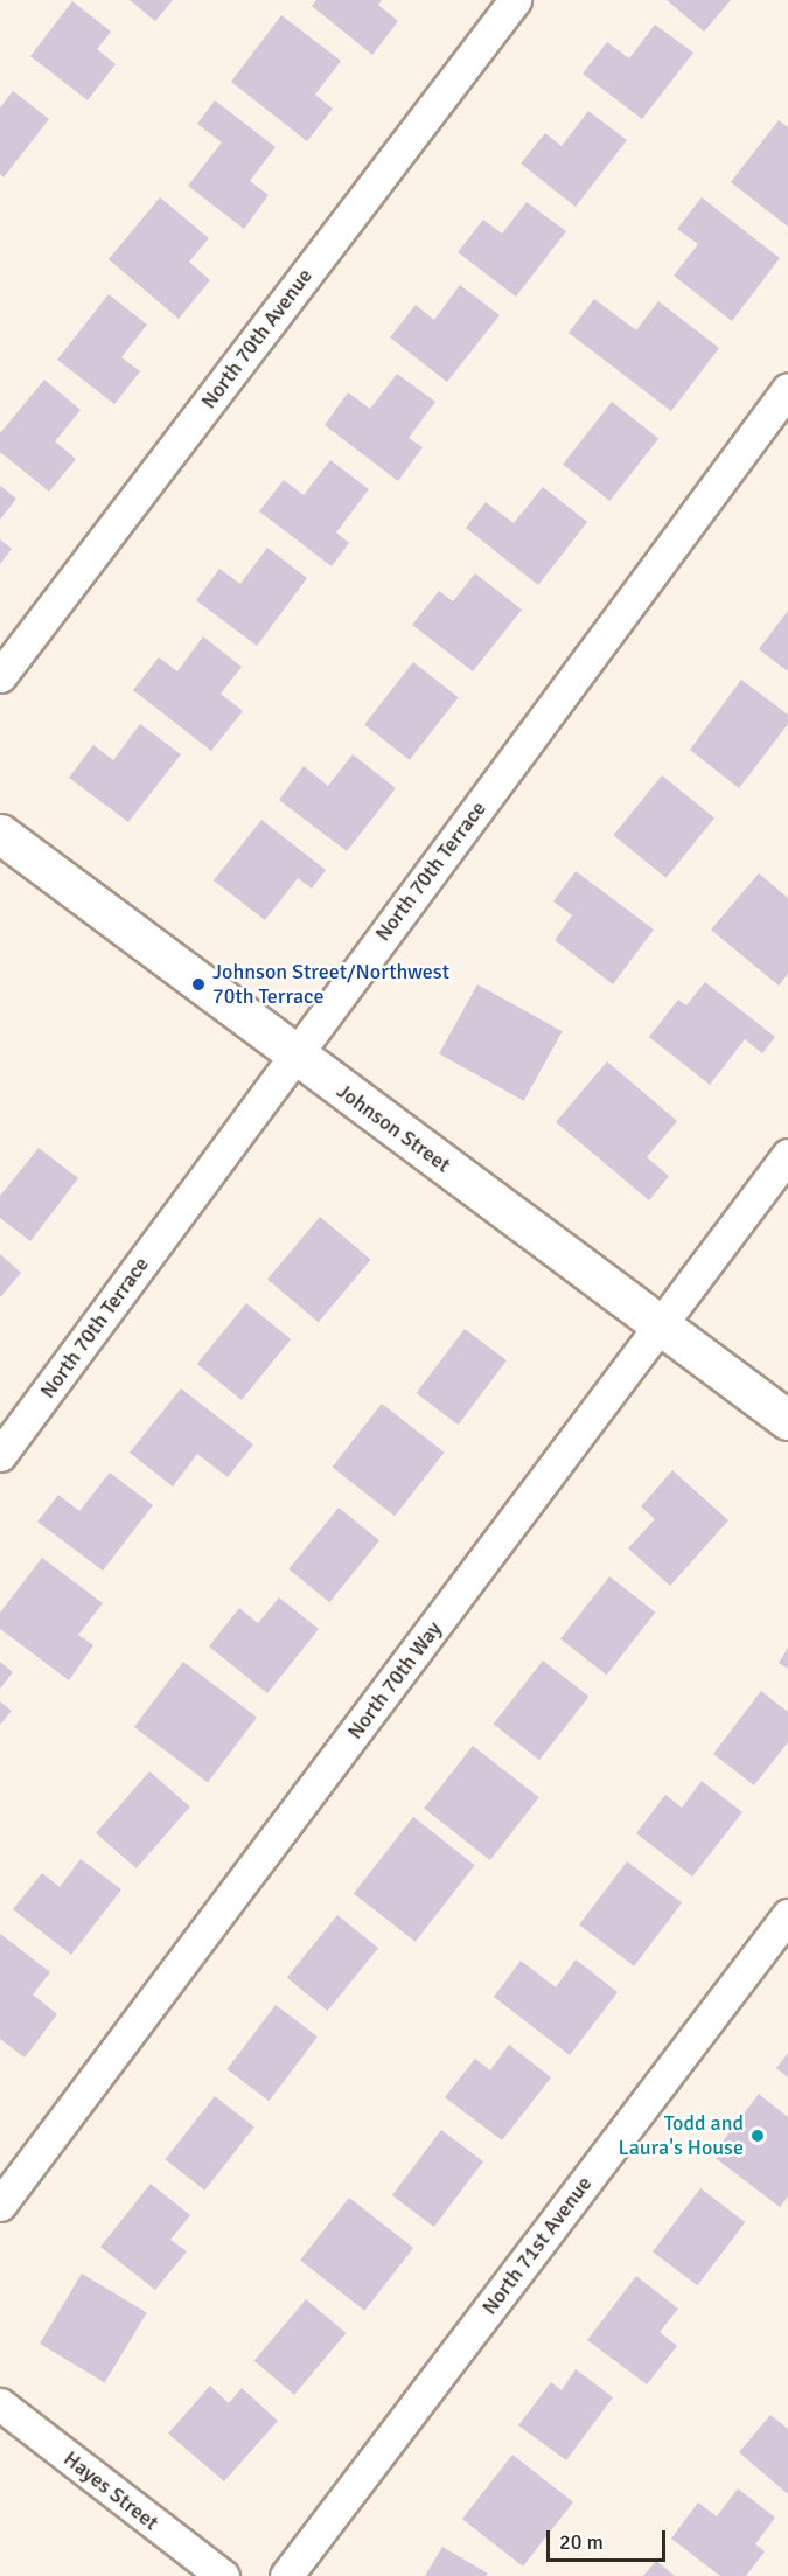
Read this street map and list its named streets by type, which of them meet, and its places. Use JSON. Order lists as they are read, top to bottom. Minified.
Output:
{"streets":{"street":["North 70th Avenue","North 70th Terrace","Johnson Street","North 70th Way","North 71st Avenue","Hayes Street"]},"crossings":[["North 70th Terrace","Johnson Street"],["Johnson Street","North 70th Way"]],"places":["Johnson Street/Northwest 70th Terrace","Todd and Laura's House"],"scale_bar":"20 m"}
